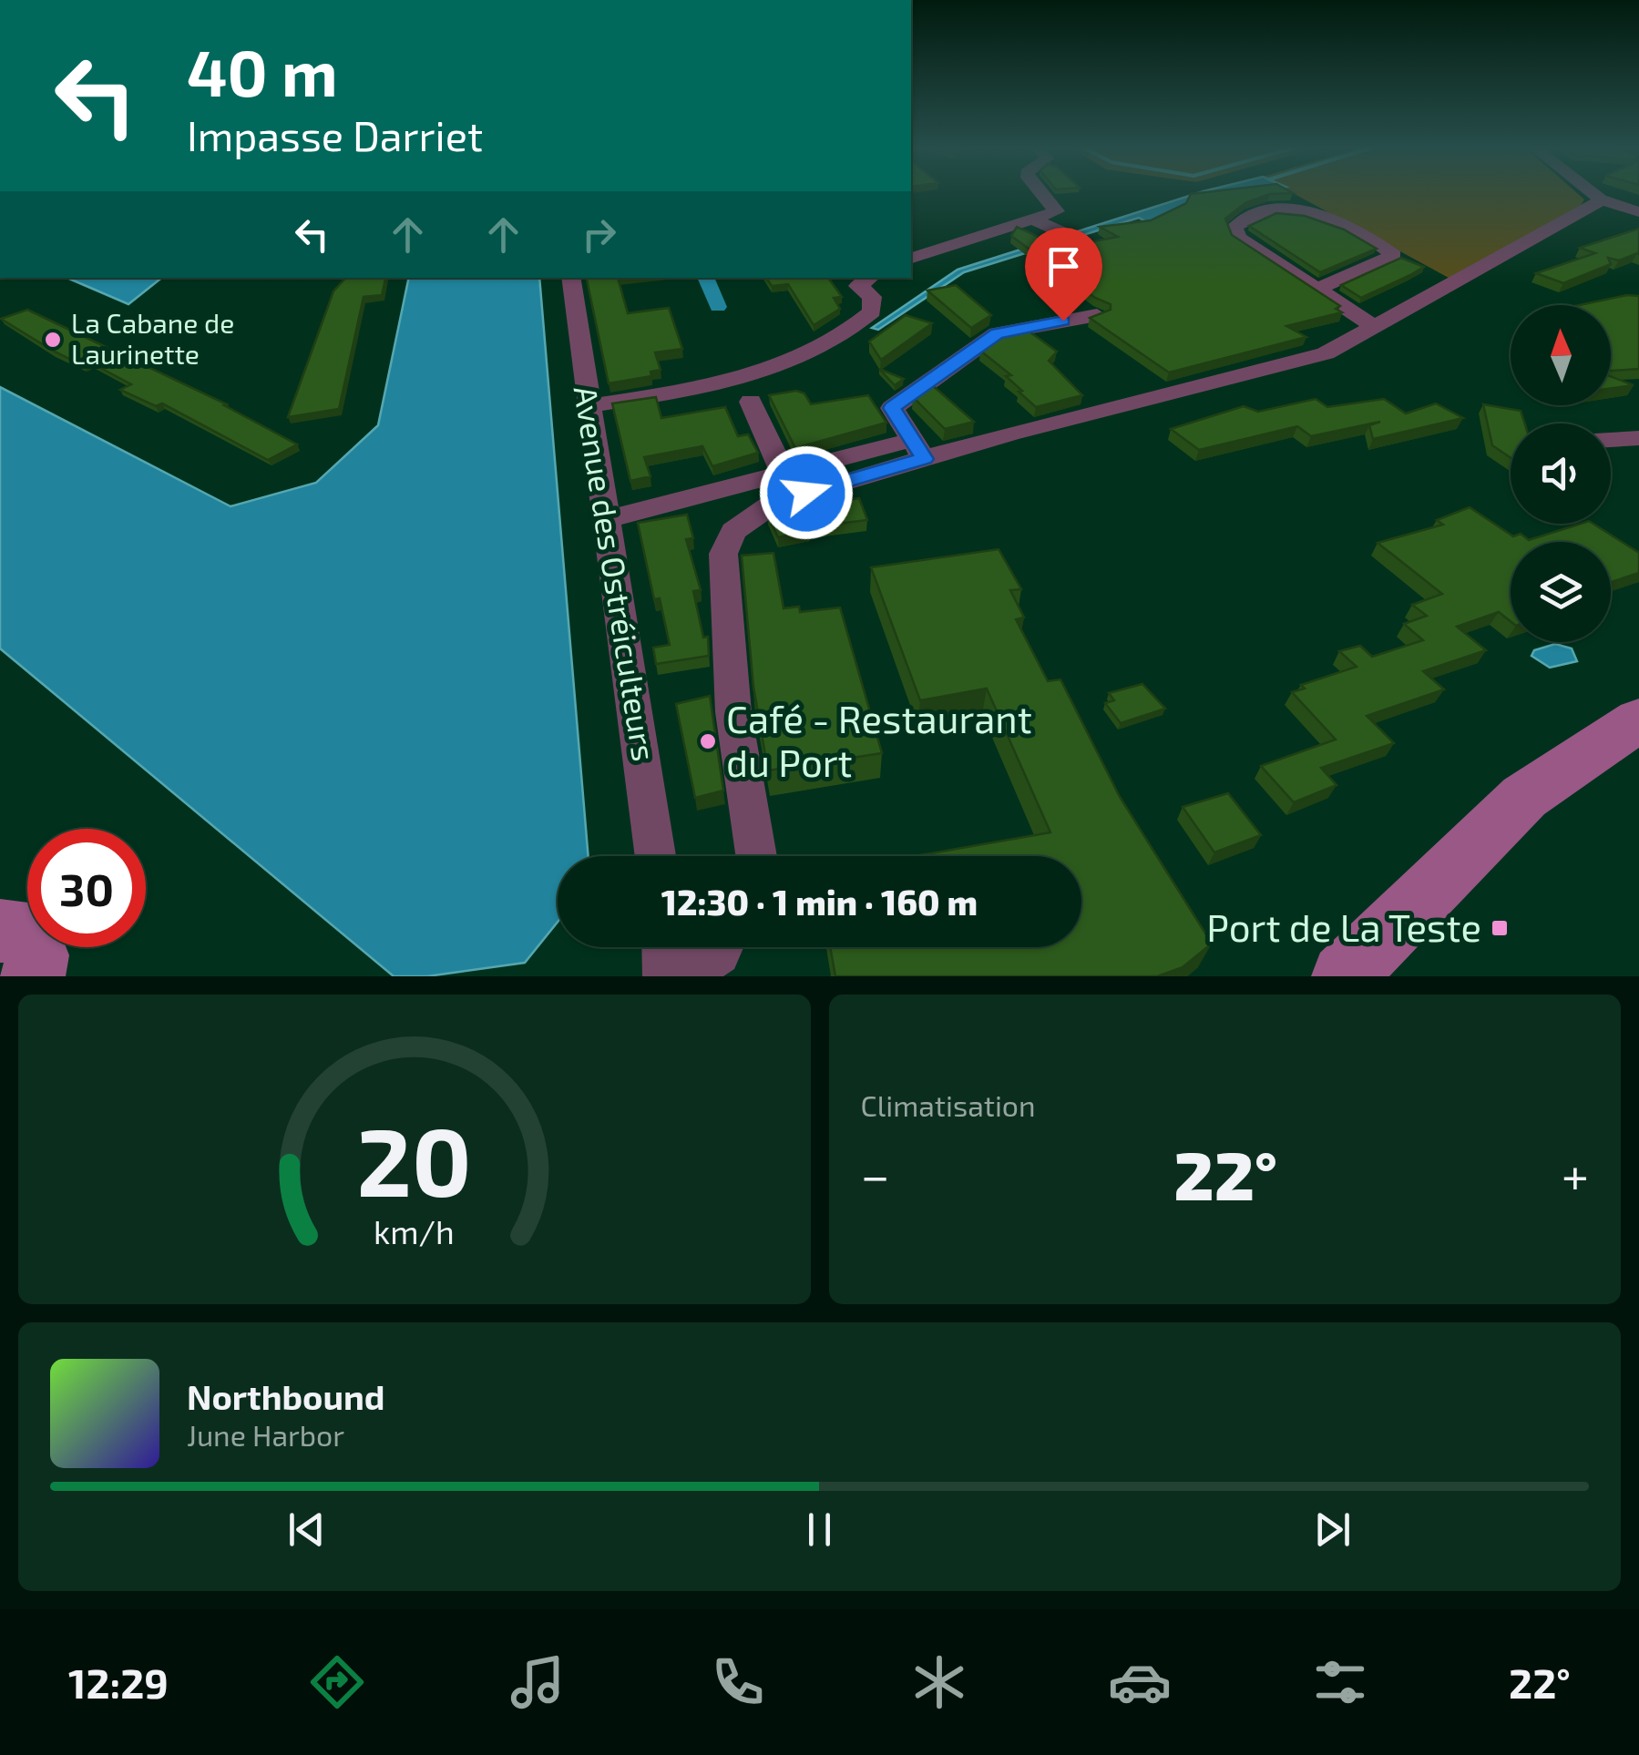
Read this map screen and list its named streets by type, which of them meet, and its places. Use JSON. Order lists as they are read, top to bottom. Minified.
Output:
{"streets":{"street":["Avenue des Ostréiculteurs"]},"places":{"other":["La Cabane de Laurinette","Café - Restaurant du Port"],"transit":["Port de La Teste"]},"north":"top","page":{"turn":["40 m","Impasse Darriet"],"limit":"30","trip":"12:30 · 1 min · 160 m","tile":"Climatisation","heat":["−","22°","+"],"song":["Northbound","June Harbor"],"tabs":["12:29","22°"],"gauge":["20","km/h"]}}
